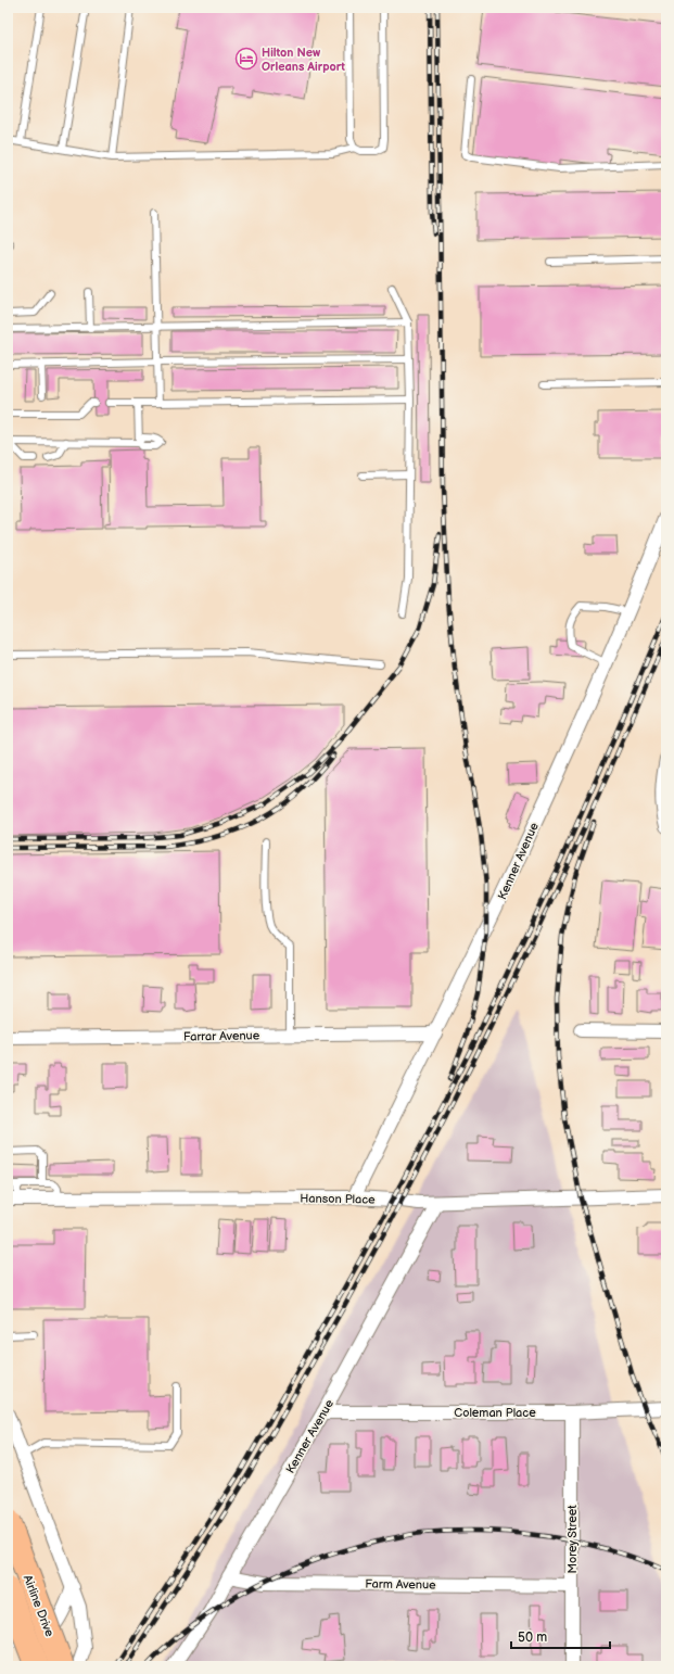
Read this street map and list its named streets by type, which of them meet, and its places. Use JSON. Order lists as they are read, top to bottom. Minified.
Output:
{"streets":{"highway":["Airline Drive"],"street":["Kenner Avenue","Farrar Avenue","Hanson Place","Coleman Place","Morey Street","Farm Avenue"]},"crossings":[["Kenner Avenue","Farrar Avenue"],["Kenner Avenue","Hanson Place"],["Kenner Avenue","Coleman Place"],["Kenner Avenue","Farm Avenue"],["Coleman Place","Morey Street"],["Morey Street","Farm Avenue"]],"places":{"hotel":["Hilton New Orleans Airport"]},"scale_bar":"50 m"}
